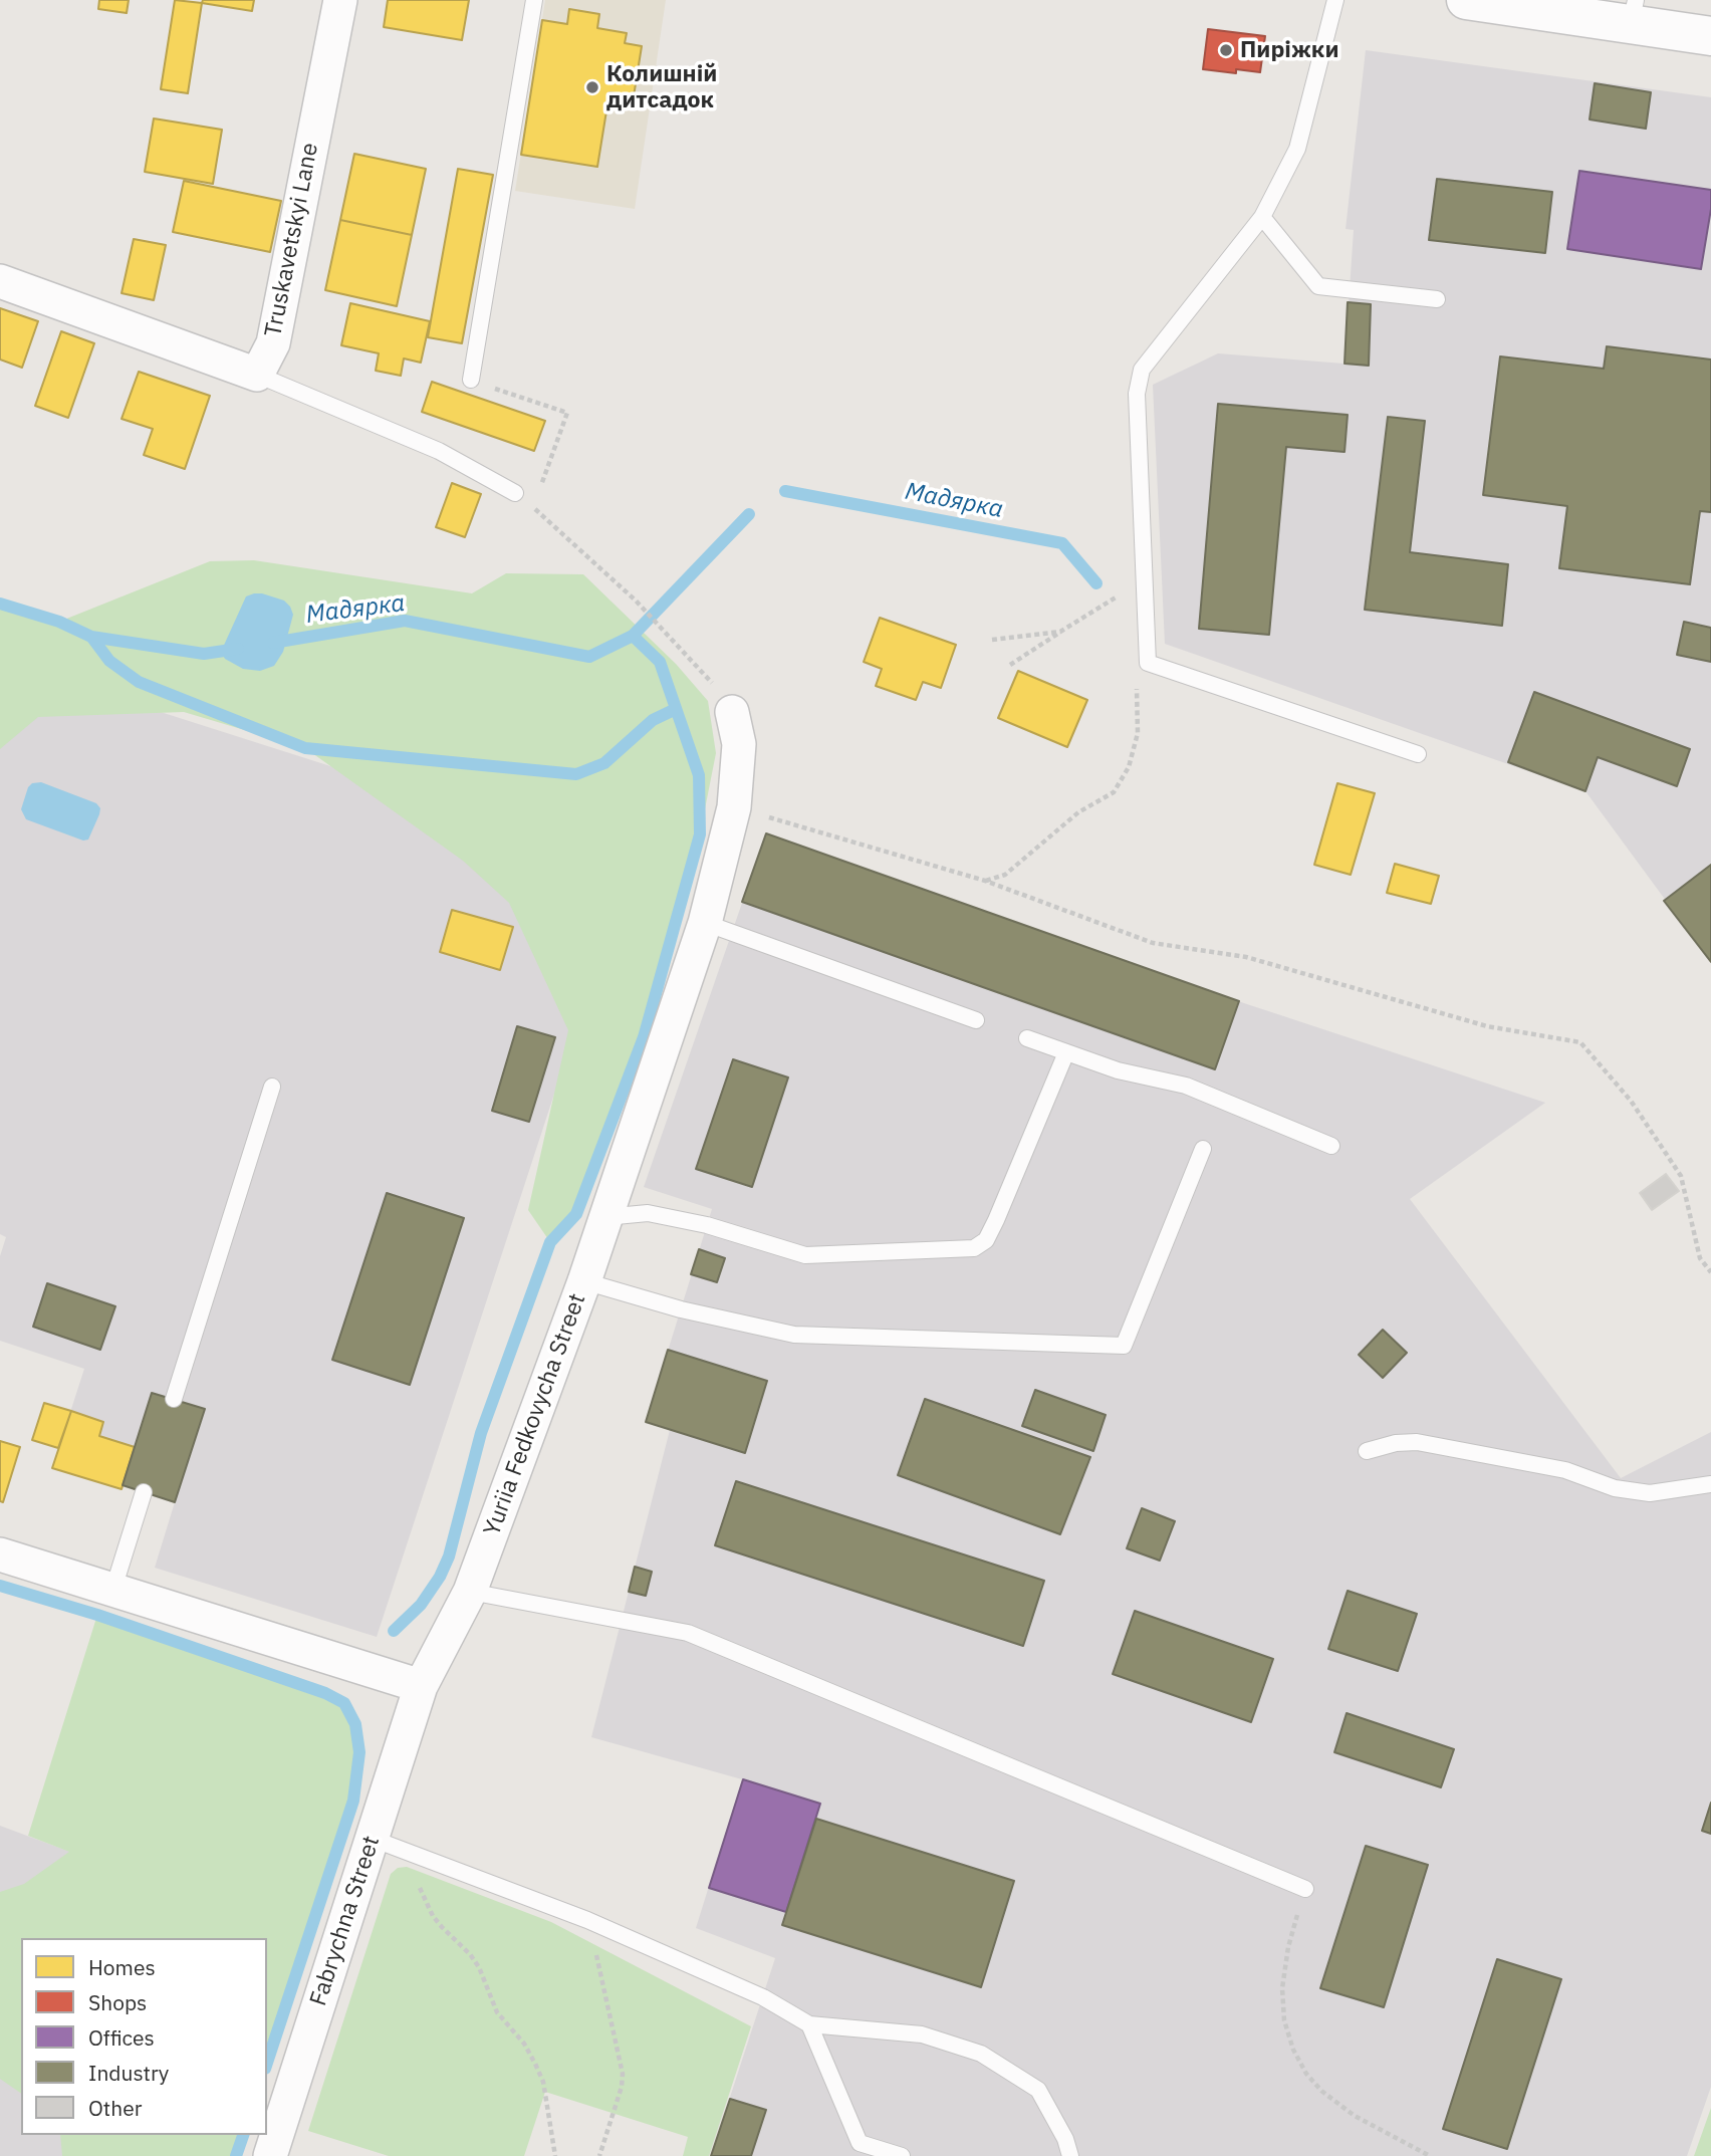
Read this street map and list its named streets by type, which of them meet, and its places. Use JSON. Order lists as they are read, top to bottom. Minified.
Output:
{"streets":{"street":["Truskavetskyi Lane","Yuriia Fedkovycha Street","Fabrychna Street"]},"crossings":[["Yuriia Fedkovycha Street","Fabrychna Street"]],"water":["Мадярка"],"places":["Пиріжки","Колишній дитсадок"],"legend":["Homes","Shops","Offices","Industry","Other"]}
